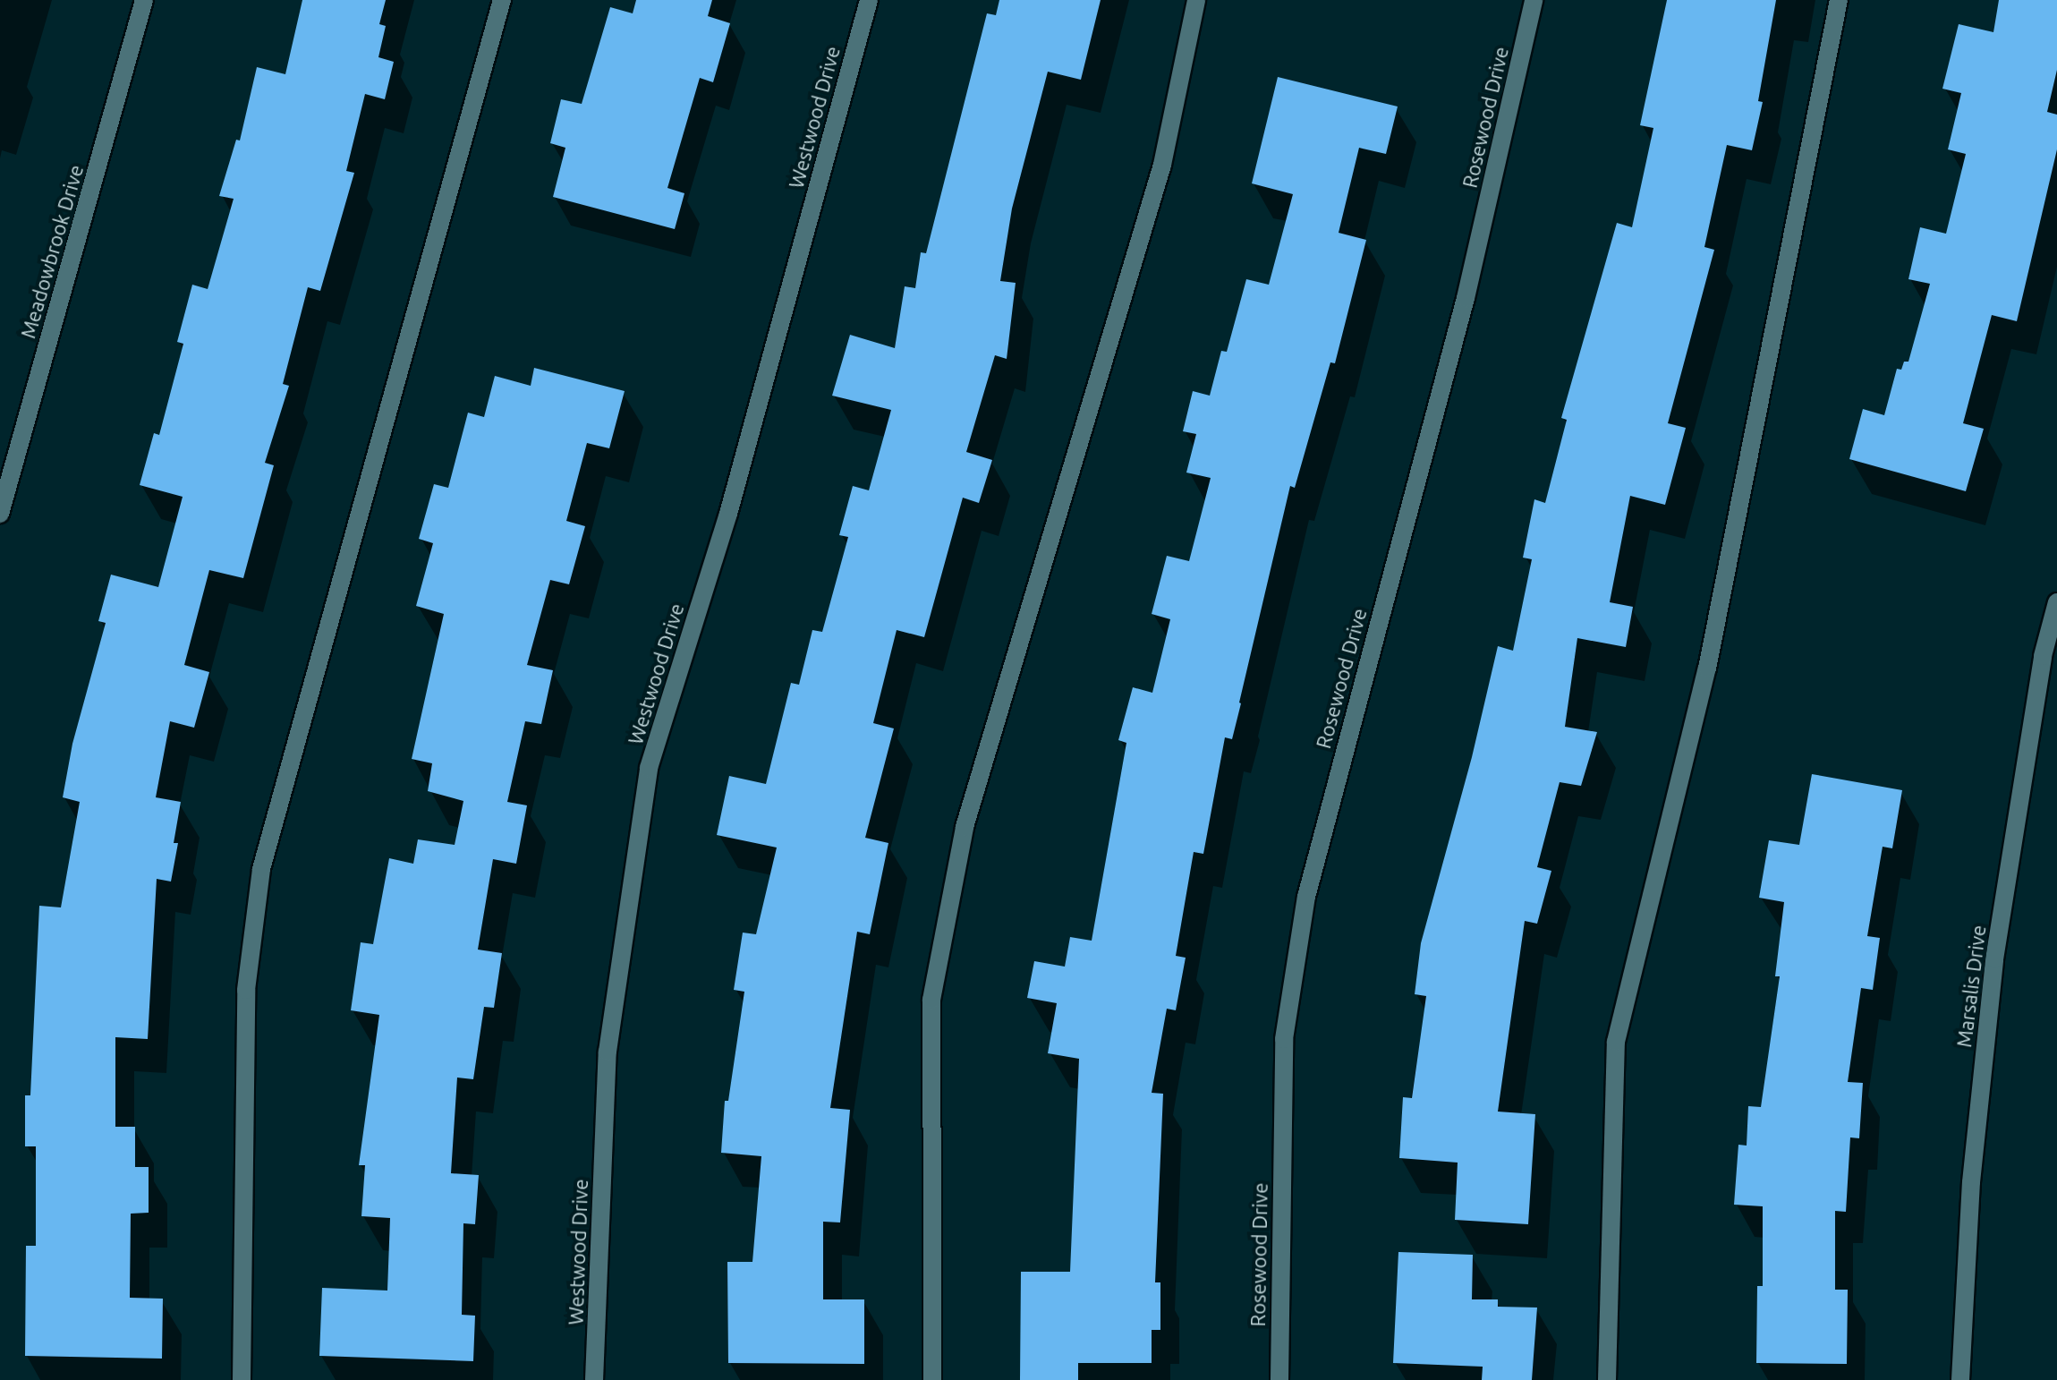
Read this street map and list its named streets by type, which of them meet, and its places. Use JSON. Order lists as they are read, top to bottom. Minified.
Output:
{"streets":{"street":["Westwood Drive","Rosewood Drive","Meadowbrook Drive","Marsalis Drive"]}}
